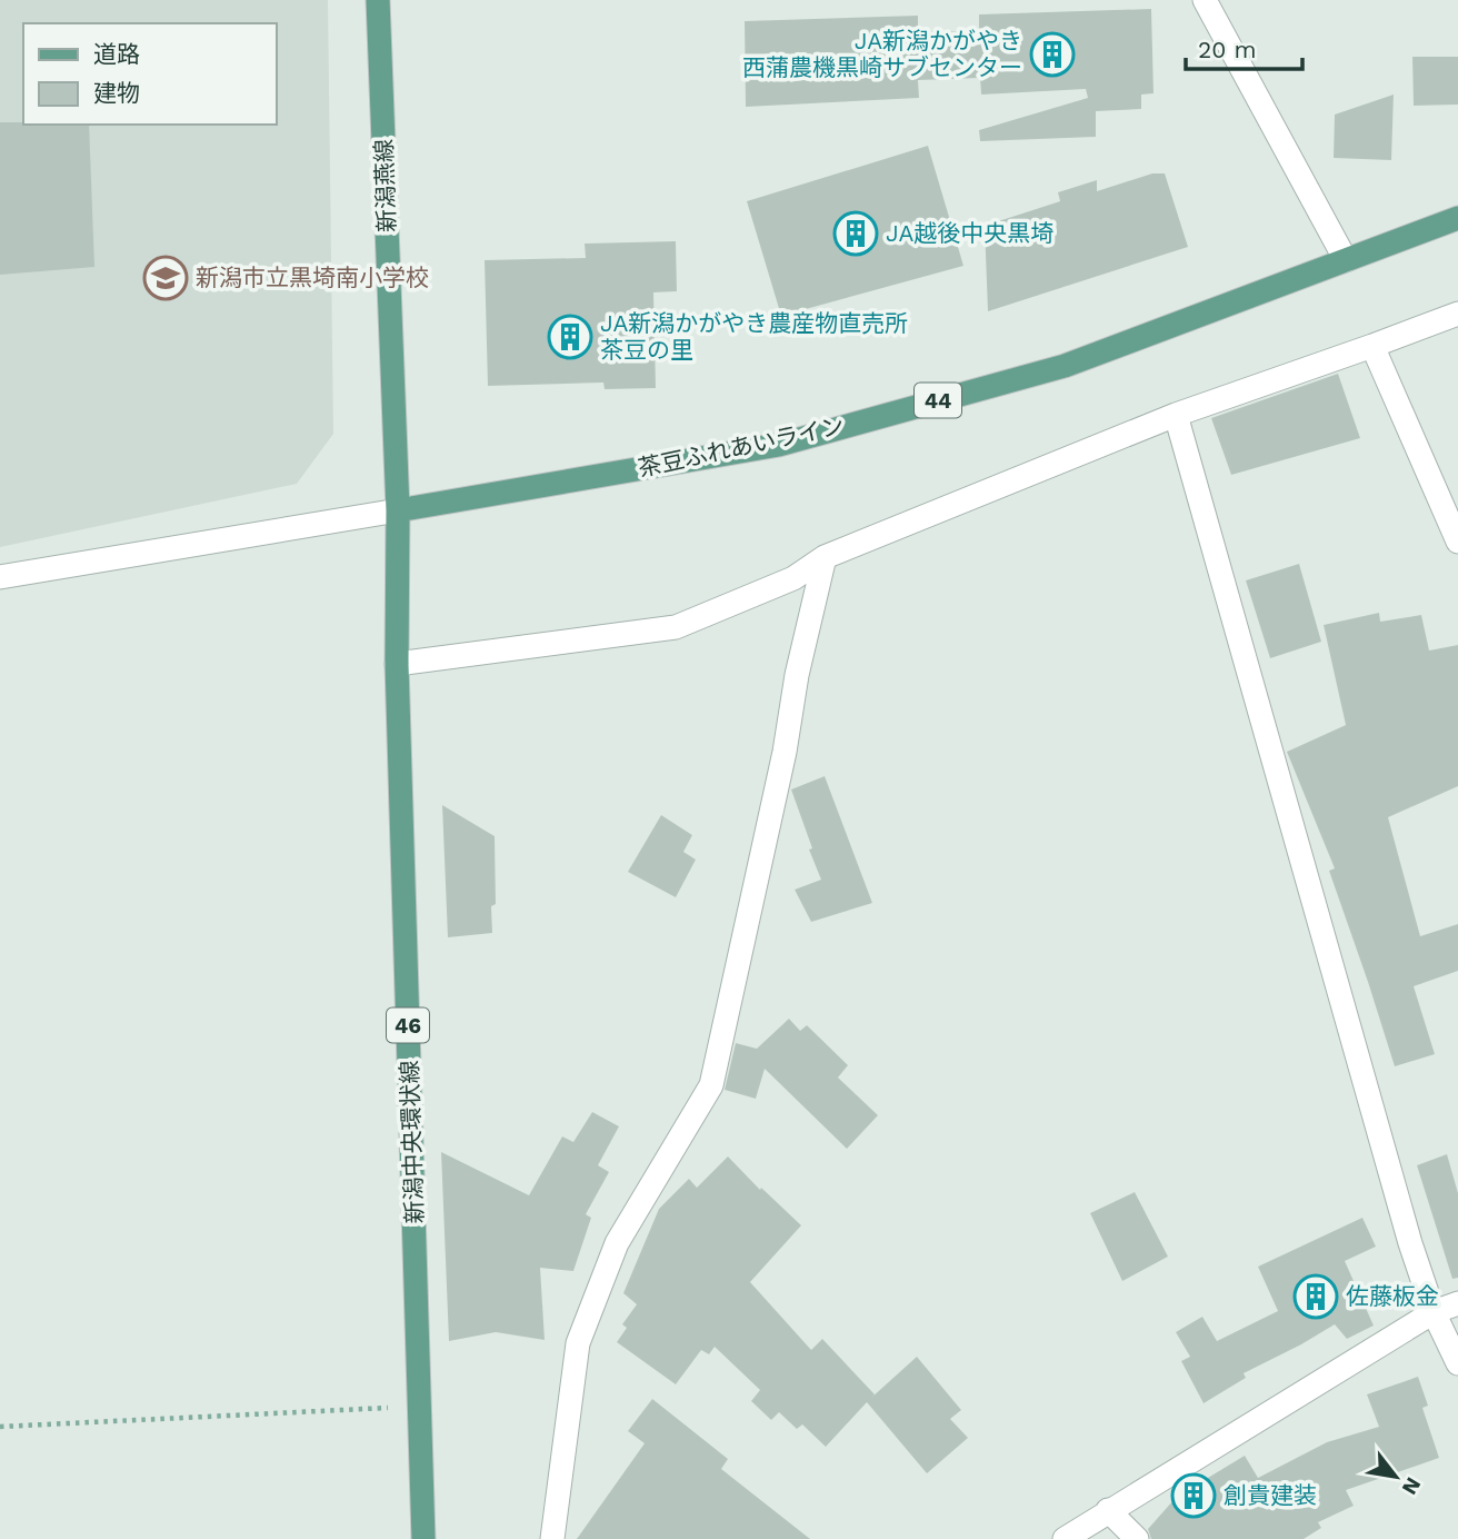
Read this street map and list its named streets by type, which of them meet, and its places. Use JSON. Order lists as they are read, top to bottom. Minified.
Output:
{"streets":{"main road":["新潟燕線","44","茶豆ふれあいライン","46","新潟中央環状線"]},"crossings":[["新潟燕線","茶豆ふれあいライン"],["新潟燕線","新潟中央環状線"],["茶豆ふれあいライン","新潟中央環状線"]],"places":{"building":["JA新潟かがやき 西蒲農機黒崎サブセンター","JA越後中央黒埼","JA新潟かがやき農産物直売所 茶豆の里","佐藤板金","創貴建装"],"school or university":["新潟市立黒埼南小学校"]},"legend":["道路","建物"],"scale_bar":"20 m","north":"bottom right"}
